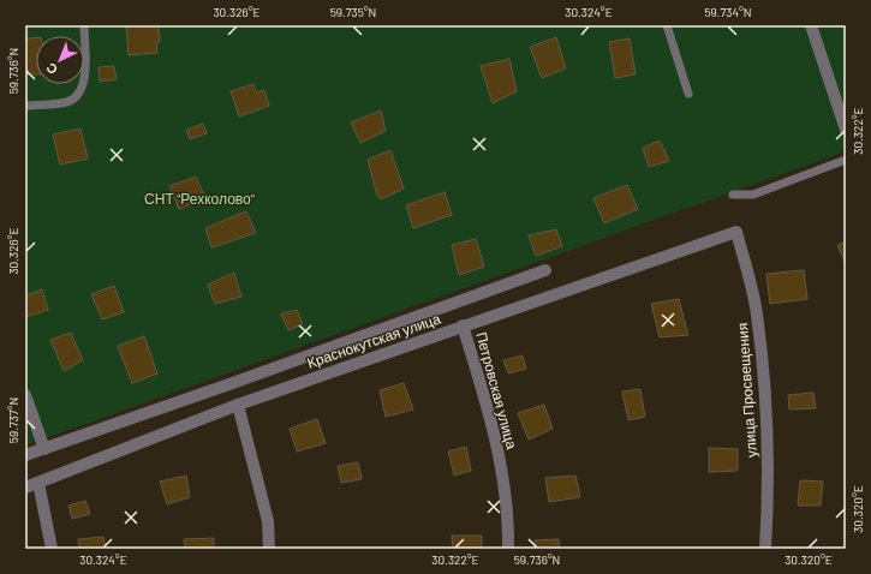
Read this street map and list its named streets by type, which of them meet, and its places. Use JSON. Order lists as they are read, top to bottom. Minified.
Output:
{"streets":{"street":["Краснокутская улица","Петровская улица","улица Просвещения"]},"crossings":[["Краснокутская улица","Петровская улица"],["Краснокутская улица","улица Просвещения"]],"parks":["СНТ \"Рехколово\""],"north":"bottom left","coordinates":["30.326°E","59.735°N","30.324°E","59.734°N","59.736°N","30.322°E","59.737°N","30.320°E"]}
